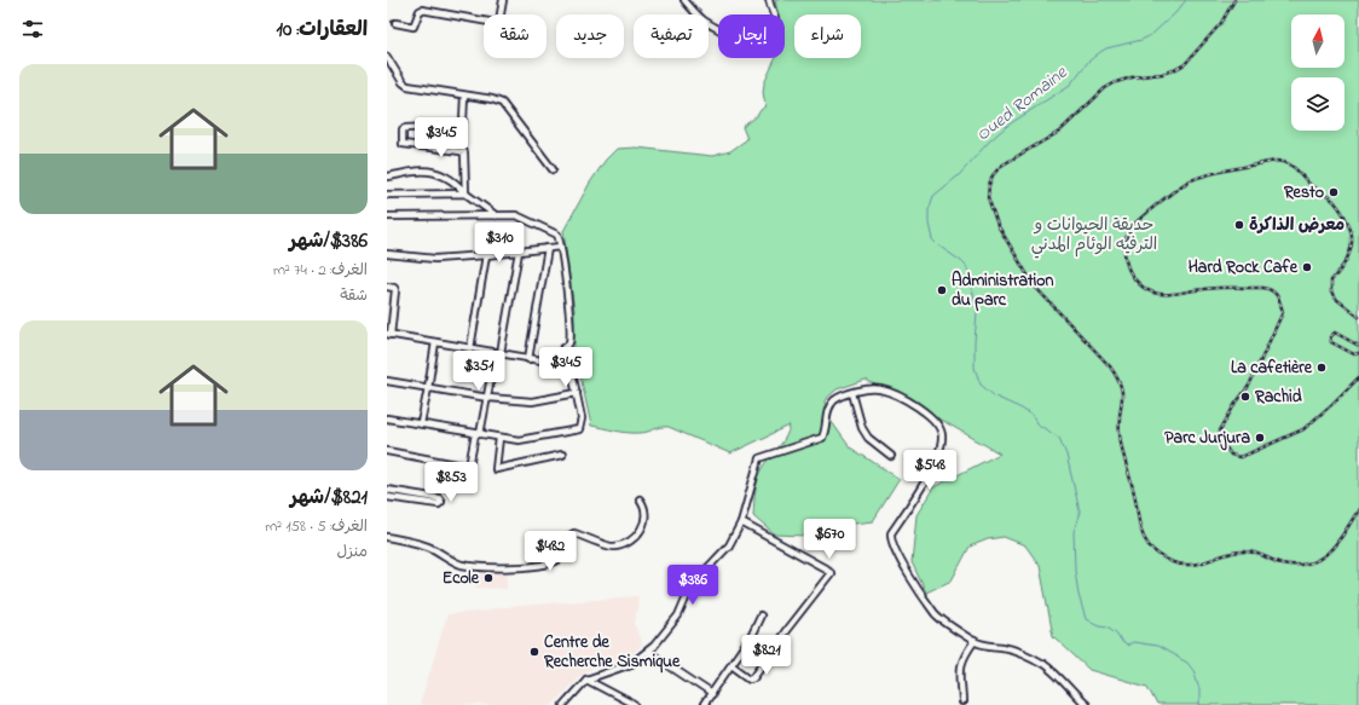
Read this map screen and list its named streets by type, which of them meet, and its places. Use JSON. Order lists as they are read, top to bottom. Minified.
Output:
{"water":["Oued Romaine"],"parks":["حديقة الحيوانات و الترفيه الوئام المدني"],"places":["Resto","معرض الذاكرة","Hard Rock Cafe","Administration du parc","La cafetière","Rachid","Parc Jurjura","Ecole","Centre de Recherche Sismique"],"north":"top","page":{"heading":"العقارات: 10","chip":["شراء","إيجار","تصفية","جديد","شقة"],"list":[{"name":"$386/شهر","note":"الغرف: 2 · 74 m² · شقة"},{"name":"$821/شهر","note":"الغرف: 5 · 158 m² · منزل"}],"price":["$345","$310","$345","$351","$548","$853","$670","$482","$386","$821"]}}
